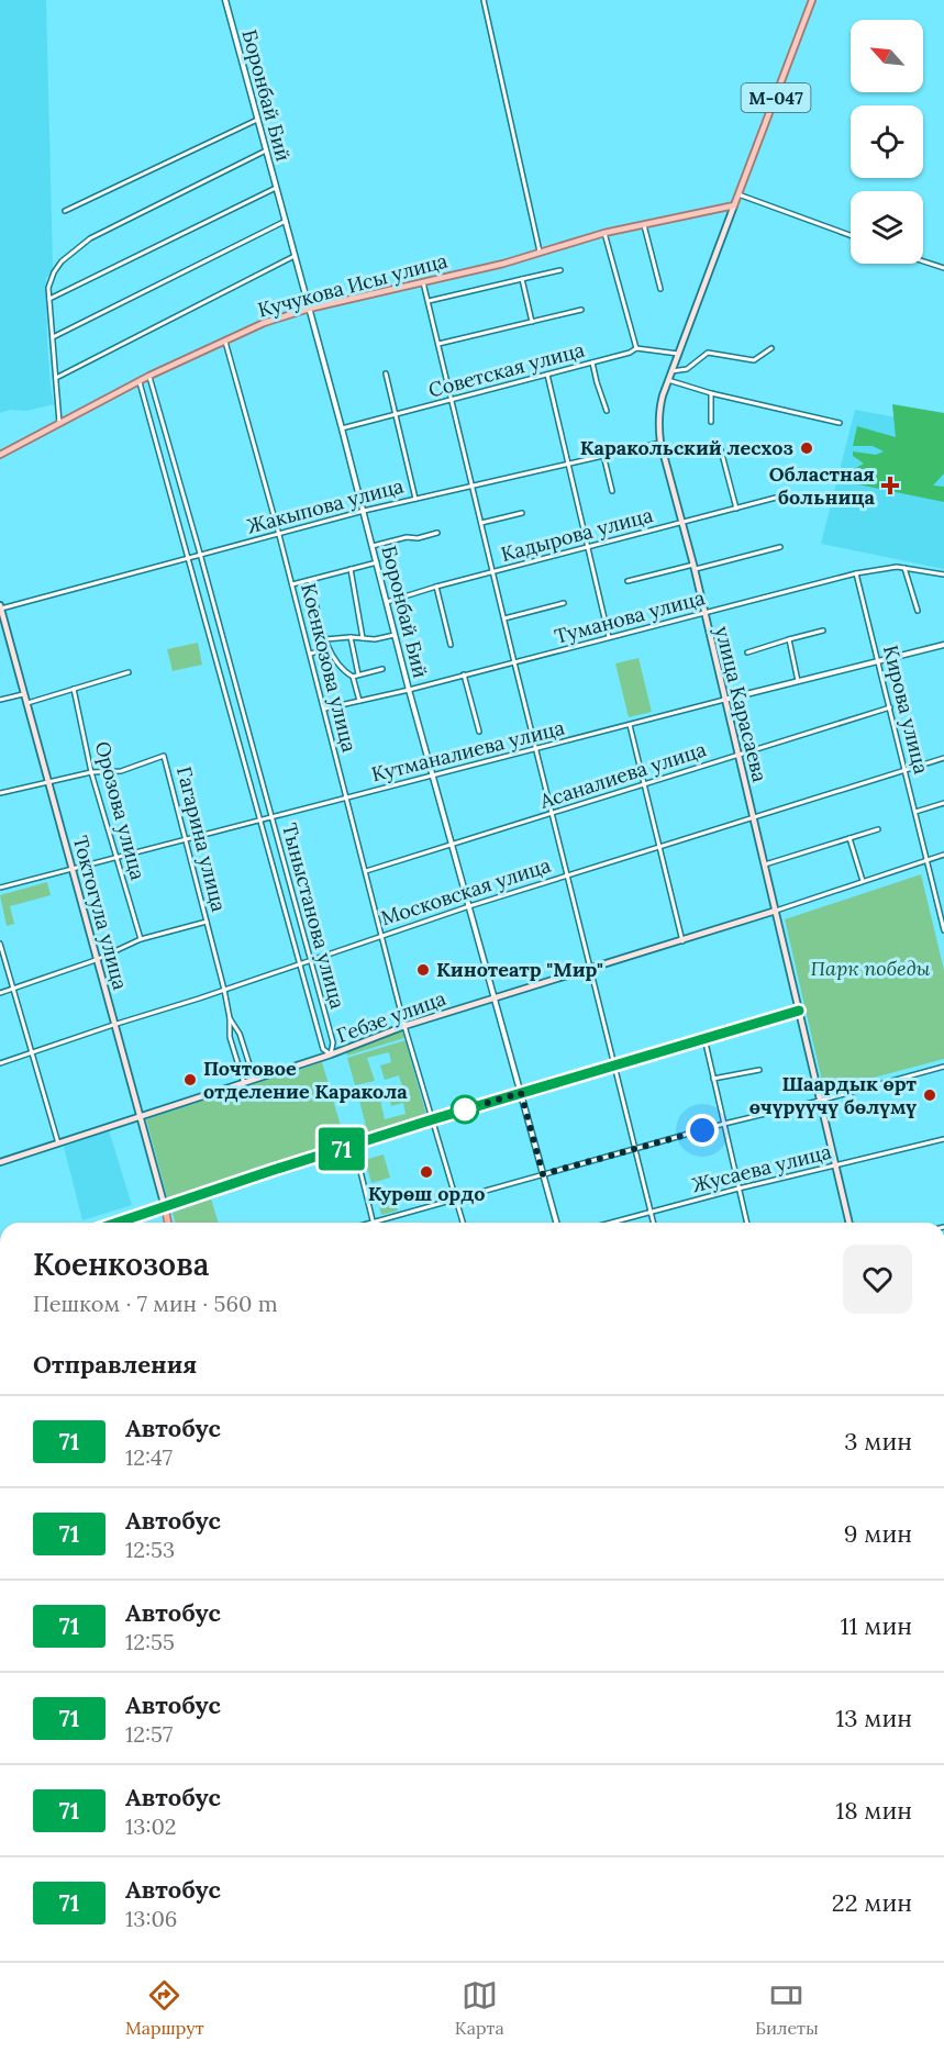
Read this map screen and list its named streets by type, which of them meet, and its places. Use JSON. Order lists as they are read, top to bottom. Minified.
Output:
{"streets":{"highway":["Токтогула улица"],"main road":["М-047","Кучукова Исы улица","улица Карасаева","Гебзе улица"],"street":["Боронбай Бий","Советская улица","Жакыпова улица","Кадырова улица","Туманова улица","Коенкозова улица","Кирова улица","Кутманалиева улица","Асаналиева улица","Орозова улица","Гагарина улица","Московская улица","Тыныстанова улица","Жусаева улица"]},"crossings":[["Боронбай Бий","Кучукова Исы улица"],["Боронбай Бий","Советская улица"],["Боронбай Бий","Жакыпова улица"],["Боронбай Бий","Кадырова улица"],["Боронбай Бий","Туманова улица"],["Боронбай Бий","Кутманалиева улица"],["Боронбай Бий","Асаналиева улица"],["Боронбай Бий","Московская улица"],["Боронбай Бий","Гебзе улица"],["М-047","улица Карасаева"],["Кучукова Исы улица","Коенкозова улица"],["Кучукова Исы улица","улица Карасаева"],["Кучукова Исы улица","Тыныстанова улица"],["Советская улица","улица Карасаева"],["Жакыпова улица","Коенкозова улица"],["Жакыпова улица","улица Карасаева"],["Жакыпова улица","Токтогула улица"],["Жакыпова улица","Тыныстанова улица"],["Кадырова улица","улица Карасаева"],["Туманова улица","Коенкозова улица"],["Туманова улица","улица Карасаева"],["Туманова улица","Кирова улица"],["Коенкозова улица","Кутманалиева улица"],["Коенкозова улица","Асаналиева улица"],["Коенкозова улица","Московская улица"],["Коенкозова улица","Гебзе улица"],["улица Карасаева","Кутманалиева улица"],["улица Карасаева","Асаналиева улица"],["улица Карасаева","Московская улица"],["улица Карасаева","Гебзе улица"],["улица Карасаева","Жусаева улица"],["Кирова улица","Кутманалиева улица"],["Кирова улица","Асаналиева улица"],["Кирова улица","Московская улица"],["Кирова улица","Гебзе улица"],["Кутманалиева улица","Орозова улица"],["Кутманалиева улица","Гагарина улица"],["Кутманалиева улица","Токтогула улица"],["Кутманалиева улица","Тыныстанова улица"],["Орозова улица","Гагарина улица"],["Гагарина улица","Московская улица"],["Гагарина улица","Токтогула улица"],["Гагарина улица","Гебзе улица"],["Московская улица","Токтогула улица"],["Московская улица","Тыныстанова улица"],["Токтогула улица","Гебзе улица"],["Тыныстанова улица","Гебзе улица"]],"parks":["Парк победы"],"places":{"other":["Каракольский лесхоз","Кинотеатр \"Мир\"","Почтовое отделение Каракола","Шаардык өрт өчүрүүчү бөлүмү","Курөш ордо"],"health":["Областная больница"]},"lines":["bus line 71"],"north":"top left","page":{"on_map":"71","heading":[["Коенкозова","Пешком · 7 мин · 560 m"],"Отправления"],"list":[{"mark":"71","name":"Автобус","note":"12:47","value":"3 мин"},{"mark":"71","name":"Автобус","note":"12:53","value":"9 мин"},{"mark":"71","name":"Автобус","note":"12:55","value":"11 мин"},{"mark":"71","name":"Автобус","note":"12:57","value":"13 мин"},{"mark":"71","name":"Автобус","note":"13:02","value":"18 мин"},{"mark":"71","name":"Автобус","note":"13:06","value":"22 мин"}],"tabs":["Маршрут","Карта","Билеты"]}}
